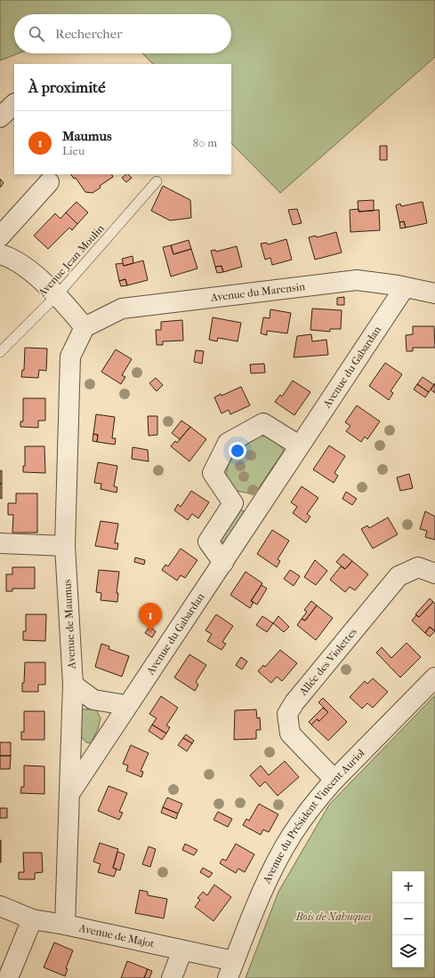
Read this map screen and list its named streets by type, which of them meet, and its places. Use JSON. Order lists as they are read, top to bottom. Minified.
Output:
{"streets":{"street":["Avenue du Marensin","Avenue du Gabardan","Avenue de Maumus","Allée des Violettes","Avenue du Président Vincent Auriol","Avenue de Majot"],"lane":["Avenue Jean Moulin"]},"crossings":[["Avenue du Marensin","Avenue du Gabardan"],["Avenue du Marensin","Avenue de Maumus"],["Avenue du Gabardan","Avenue de Maumus"],["Avenue de Maumus","Avenue de Majot"],["Allée des Violettes","Avenue du Président Vincent Auriol"],["Avenue du Président Vincent Auriol","Avenue de Majot"]],"parks":["Bois de Nahuques"],"page":{"search":"Rechercher","heading":"À proximité","list":[{"mark":"1","name":"Maumus","note":"Lieu","value":"80 m"}],"pins":"1","map_buttons":["+","−"]}}
